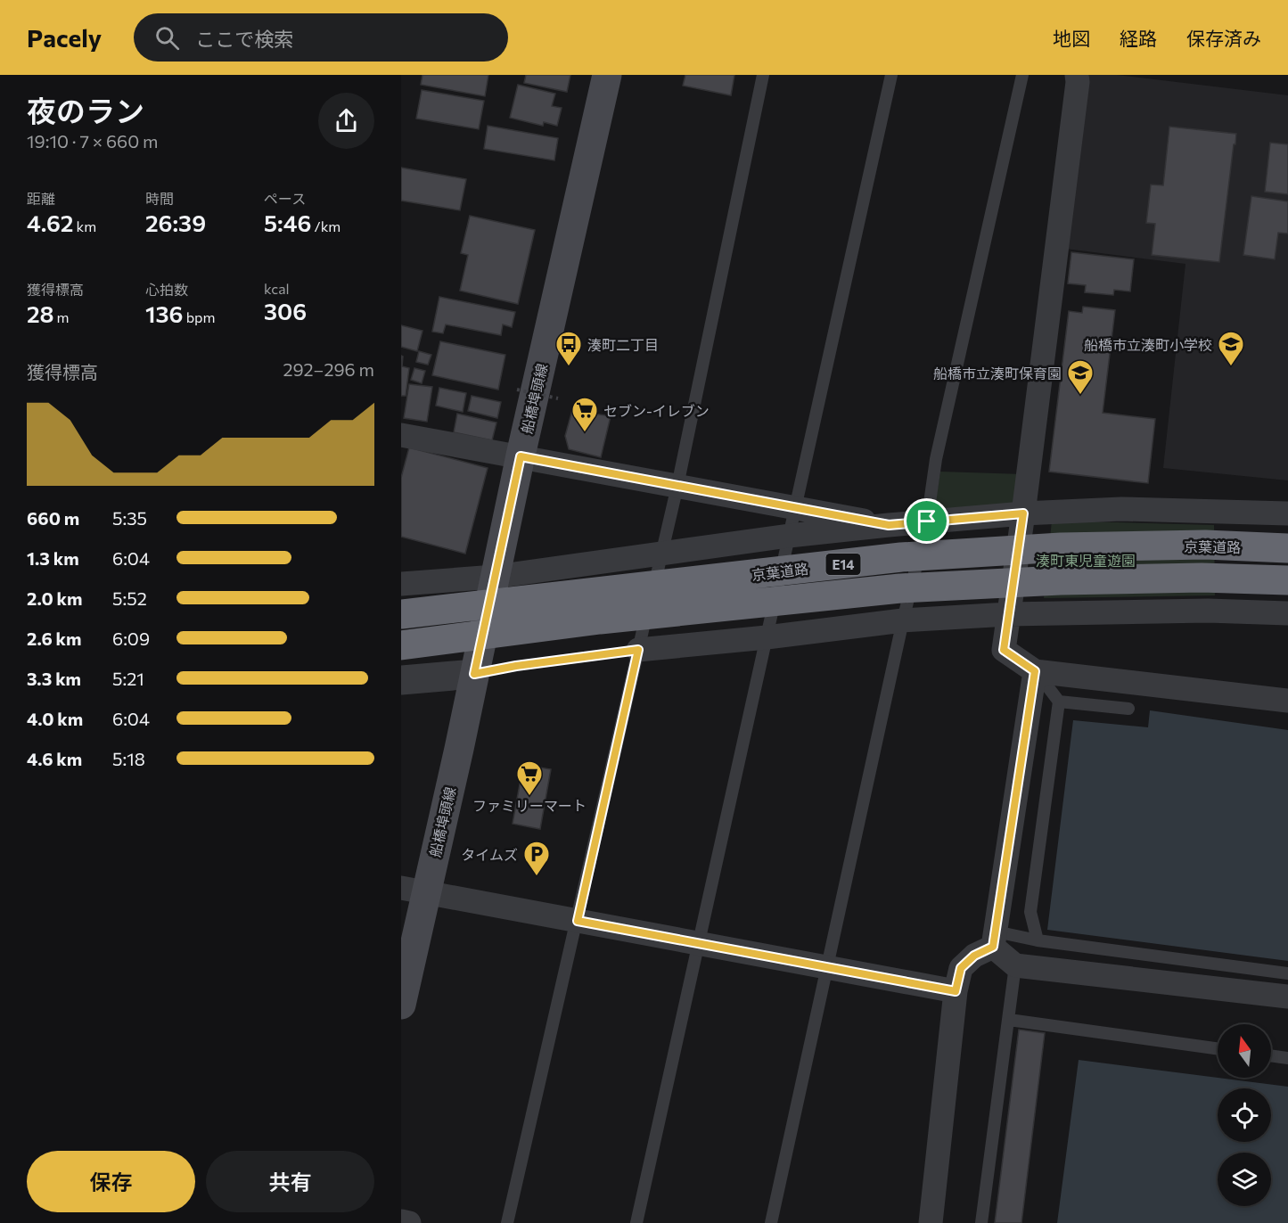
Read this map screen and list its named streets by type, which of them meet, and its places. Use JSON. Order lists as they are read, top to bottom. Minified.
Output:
{"streets":{"highway":["京葉道路","E14"],"main road":["船橋埠頭線"]},"parks":["湊町東児童遊園"],"places":{"bus stop":["湊町二丁目"],"school or university":["船橋市立湊町小学校","船橋市立湊町保育園"],"supermarket":["セブン-イレブン","ファミリーマート"],"parking":["タイムズ"]},"north":"top","page":{"header":"Pacely","search":"ここで検索","nav":["地図","経路","保存済み"],"heading":["夜のラン","19:10 · 7 × 660 m"],"stats":[["距離","4.62 km"],["時間","26:39"],["ペース","5:46 /km"],["獲得標高","28 m"],["心拍数","136 bpm"],["kcal","306"]],"chart":["獲得標高","292–296 m"],"list":[{"name":"660 m","note":"5:35"},{"name":"1.3 km","note":"6:04"},{"name":"2.0 km","note":"5:52"},{"name":"2.6 km","note":"6:09"},{"name":"3.3 km","note":"5:21"},{"name":"4.0 km","note":"6:04"},{"name":"4.6 km","note":"5:18"}],"buttons":["保存","共有"]}}
